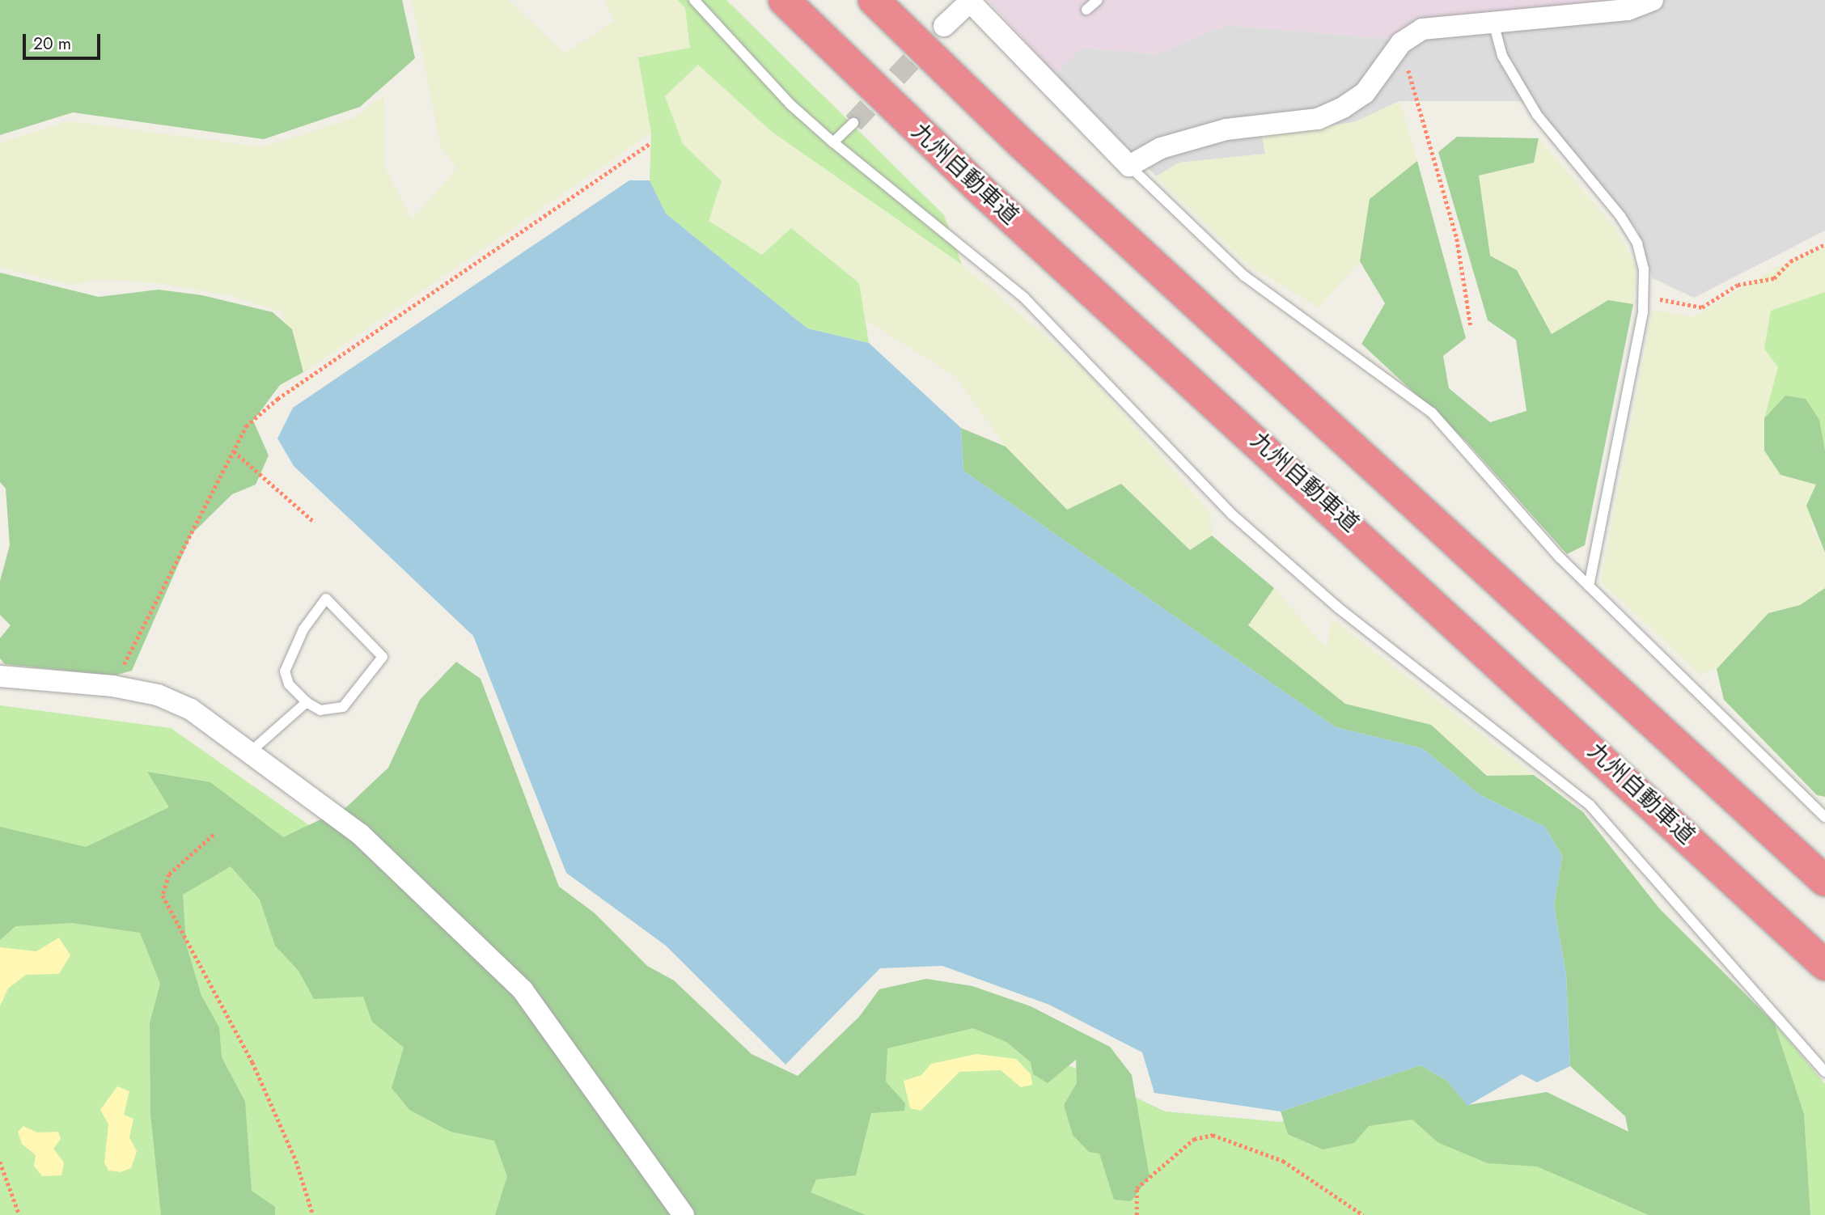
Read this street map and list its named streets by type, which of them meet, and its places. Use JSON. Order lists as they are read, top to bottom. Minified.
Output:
{"streets":{"highway":["九州自動車道"]},"scale_bar":"20 m"}
